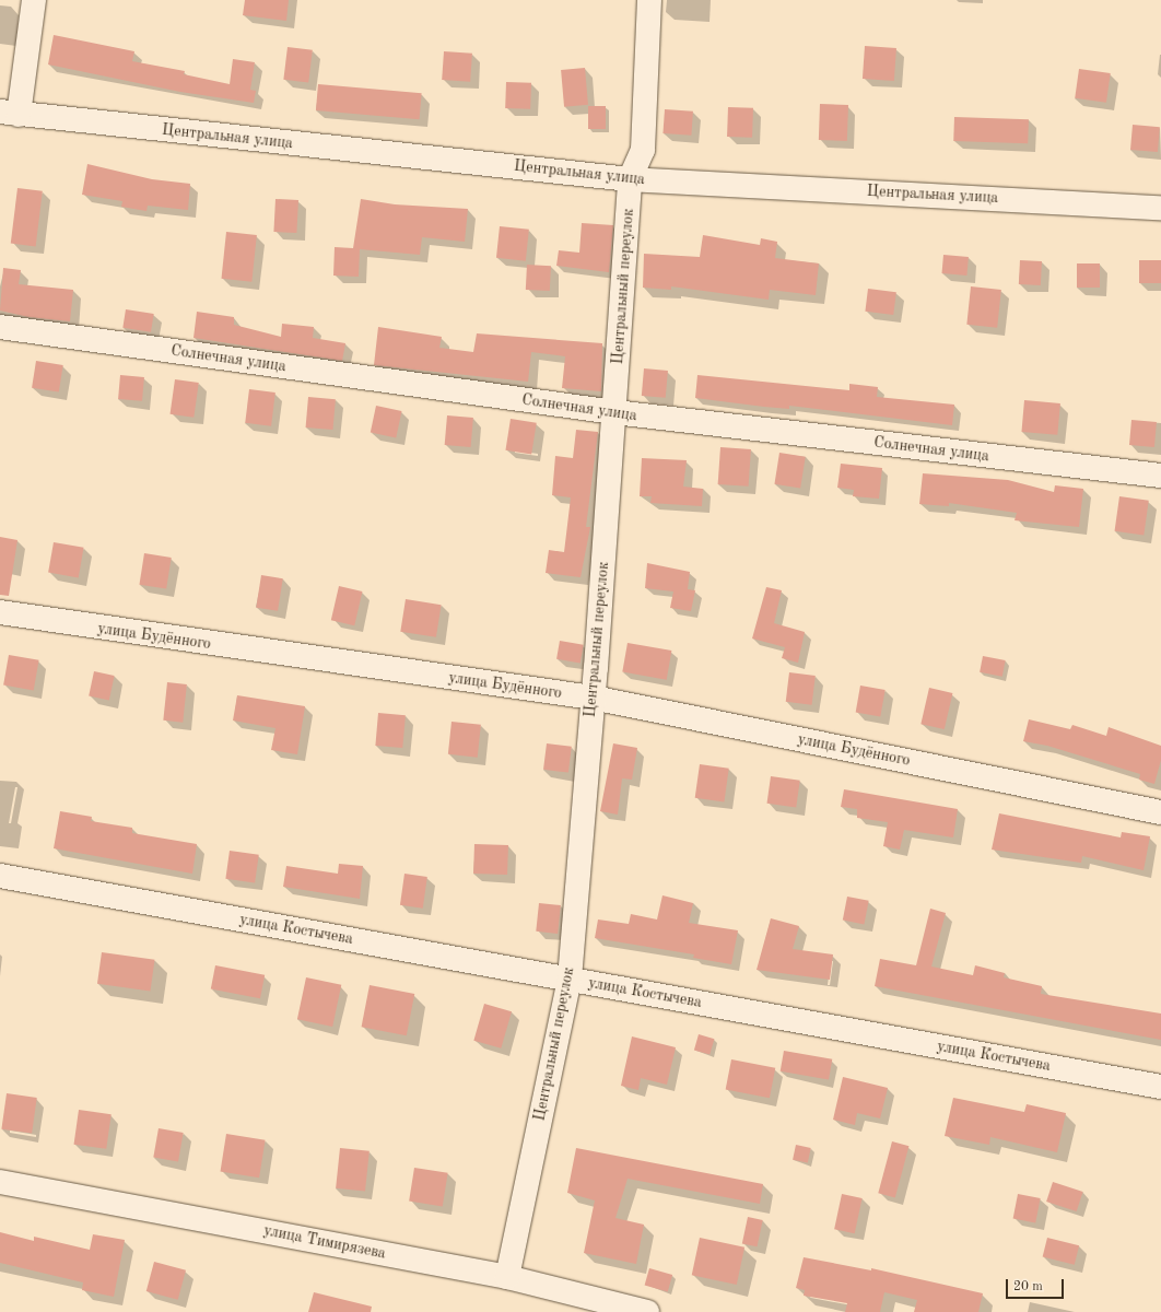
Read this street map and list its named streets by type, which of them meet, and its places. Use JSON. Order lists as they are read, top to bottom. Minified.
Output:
{"streets":{"street":["Центральная улица","Центральный переулок","Солнечная улица","улица Будённого","улица Костычева","улица Тимирязева"]},"crossings":[["Центральная улица","Центральный переулок"],["Центральный переулок","Солнечная улица"],["Центральный переулок","улица Будённого"],["Центральный переулок","улица Костычева"],["Центральный переулок","улица Тимирязева"]],"scale_bar":"20 m"}
